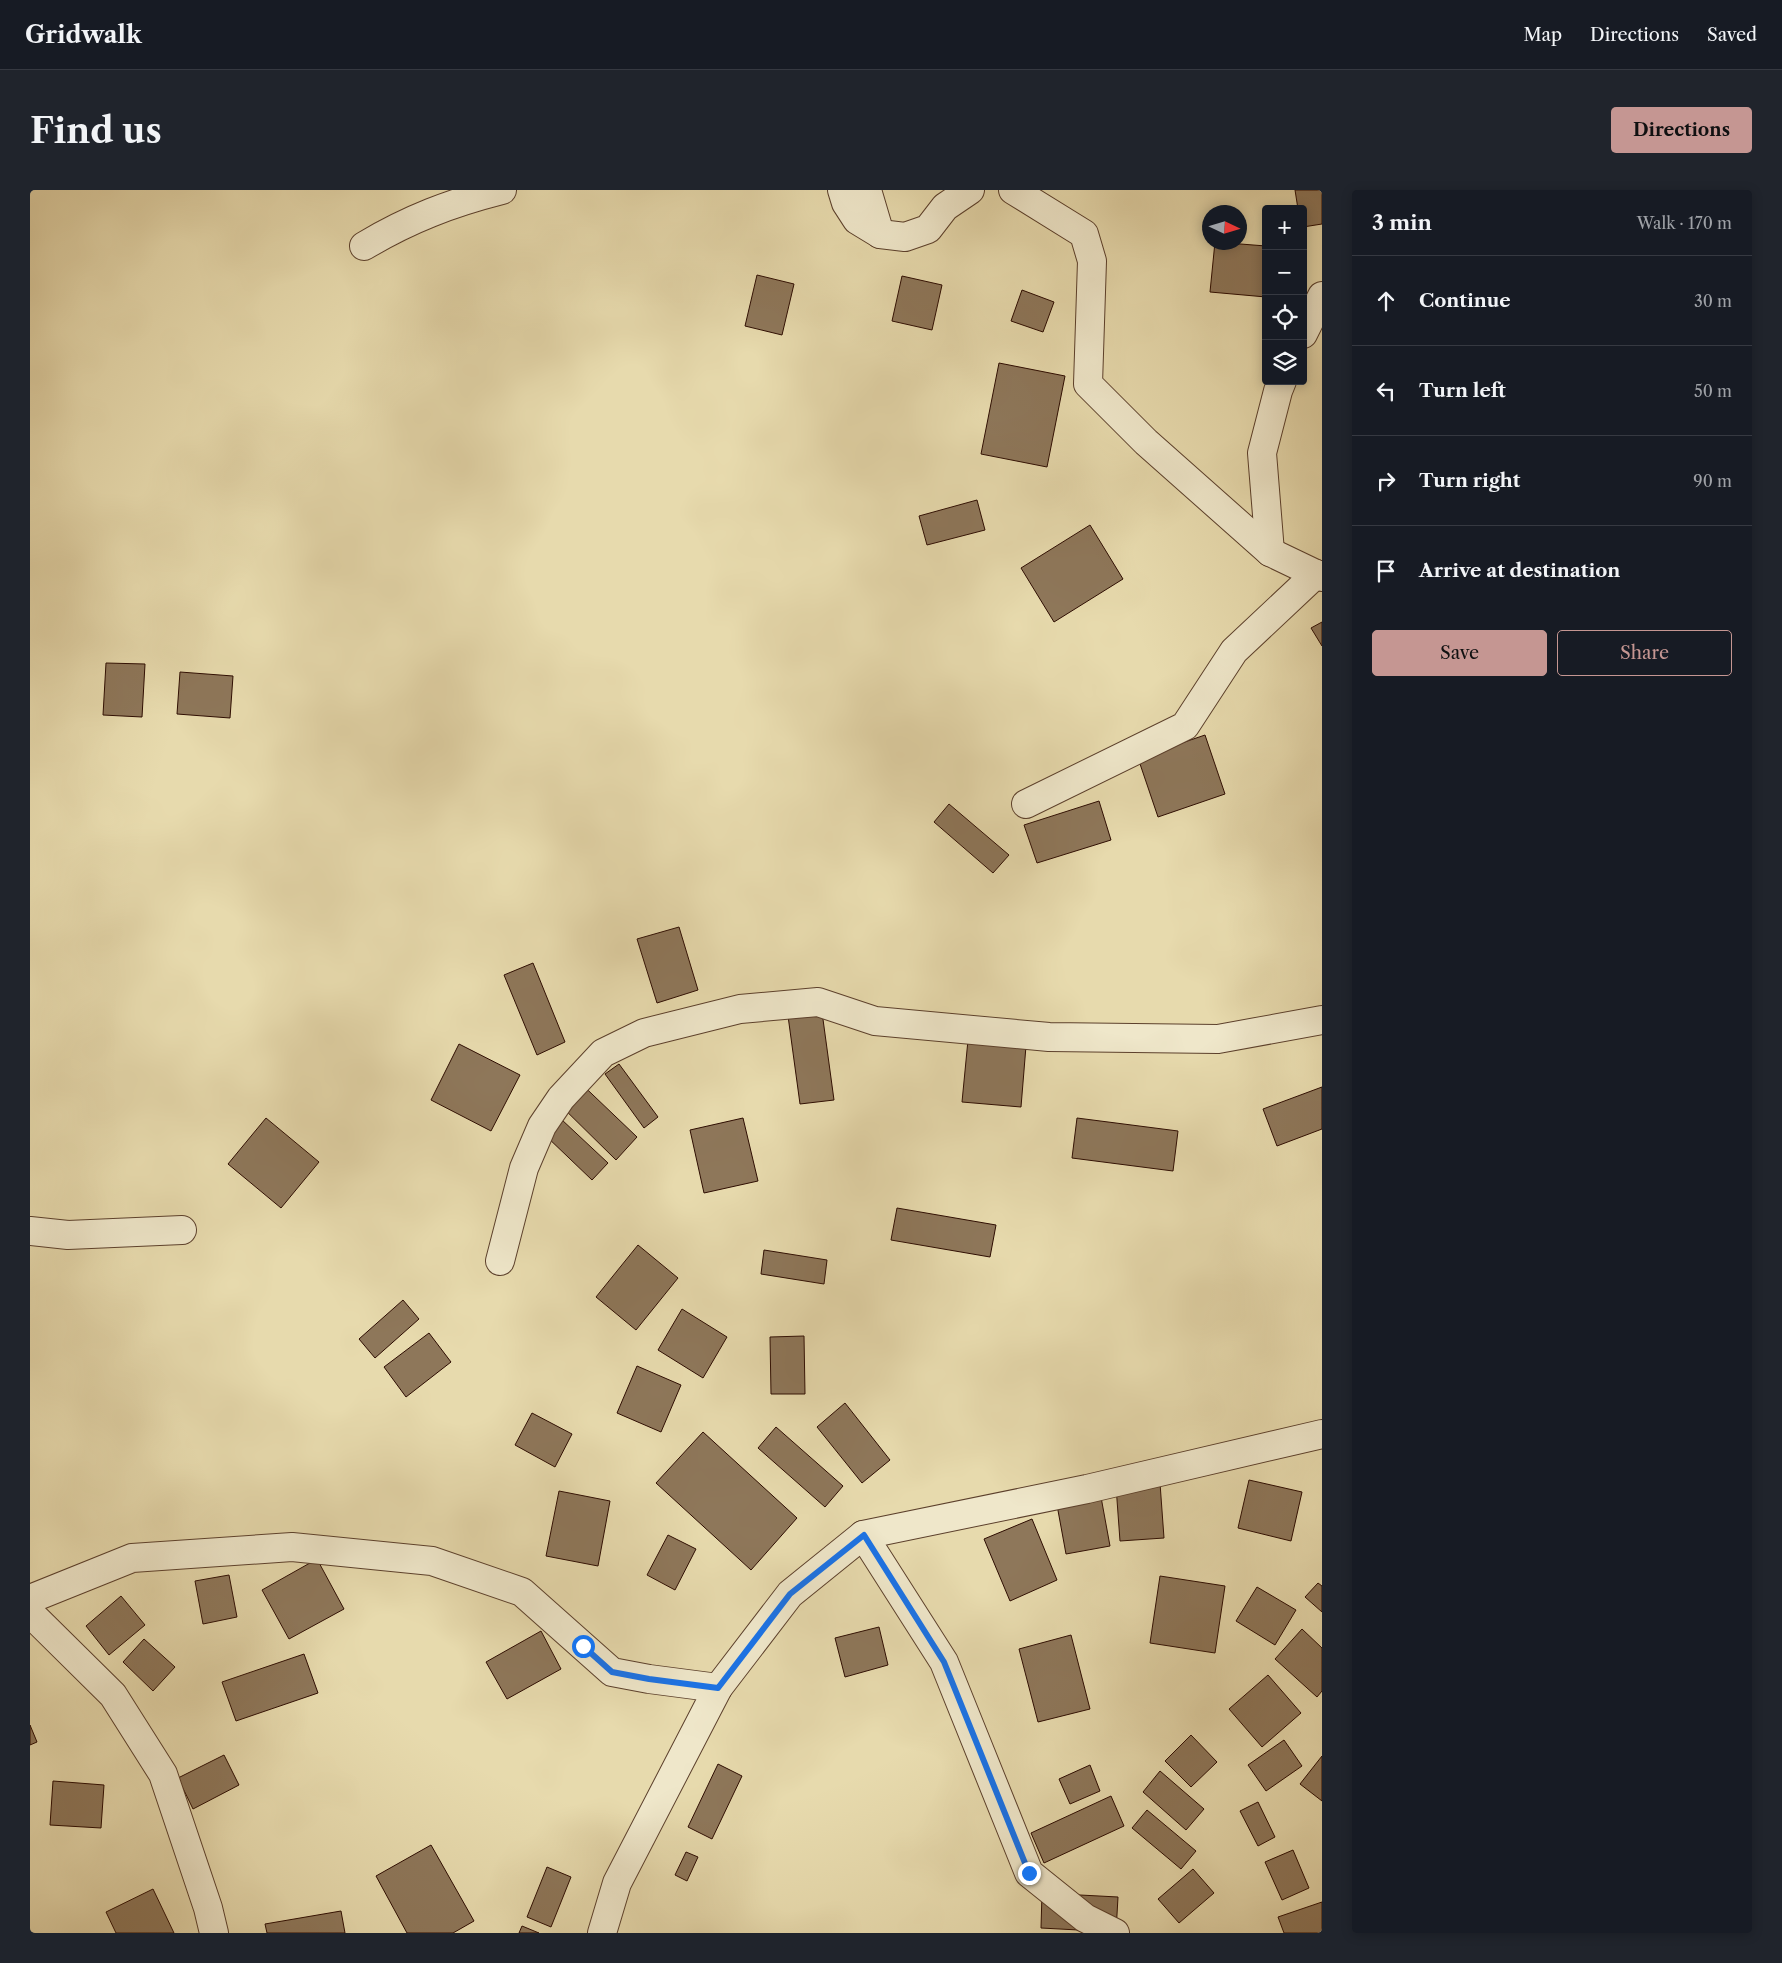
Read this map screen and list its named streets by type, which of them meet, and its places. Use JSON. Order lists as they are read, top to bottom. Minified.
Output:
{"north":"right","page":{"header":"Gridwalk","nav":["Map","Directions","Saved"],"buttons":["Directions",["Save","Share"]],"title":"Find us","heading":["3 min","Walk · 170 m"],"map_buttons":["+","−"],"list":[["Continue","30 m"],["Turn left","50 m"],["Turn right","90 m"],"Arrive at destination"]}}
